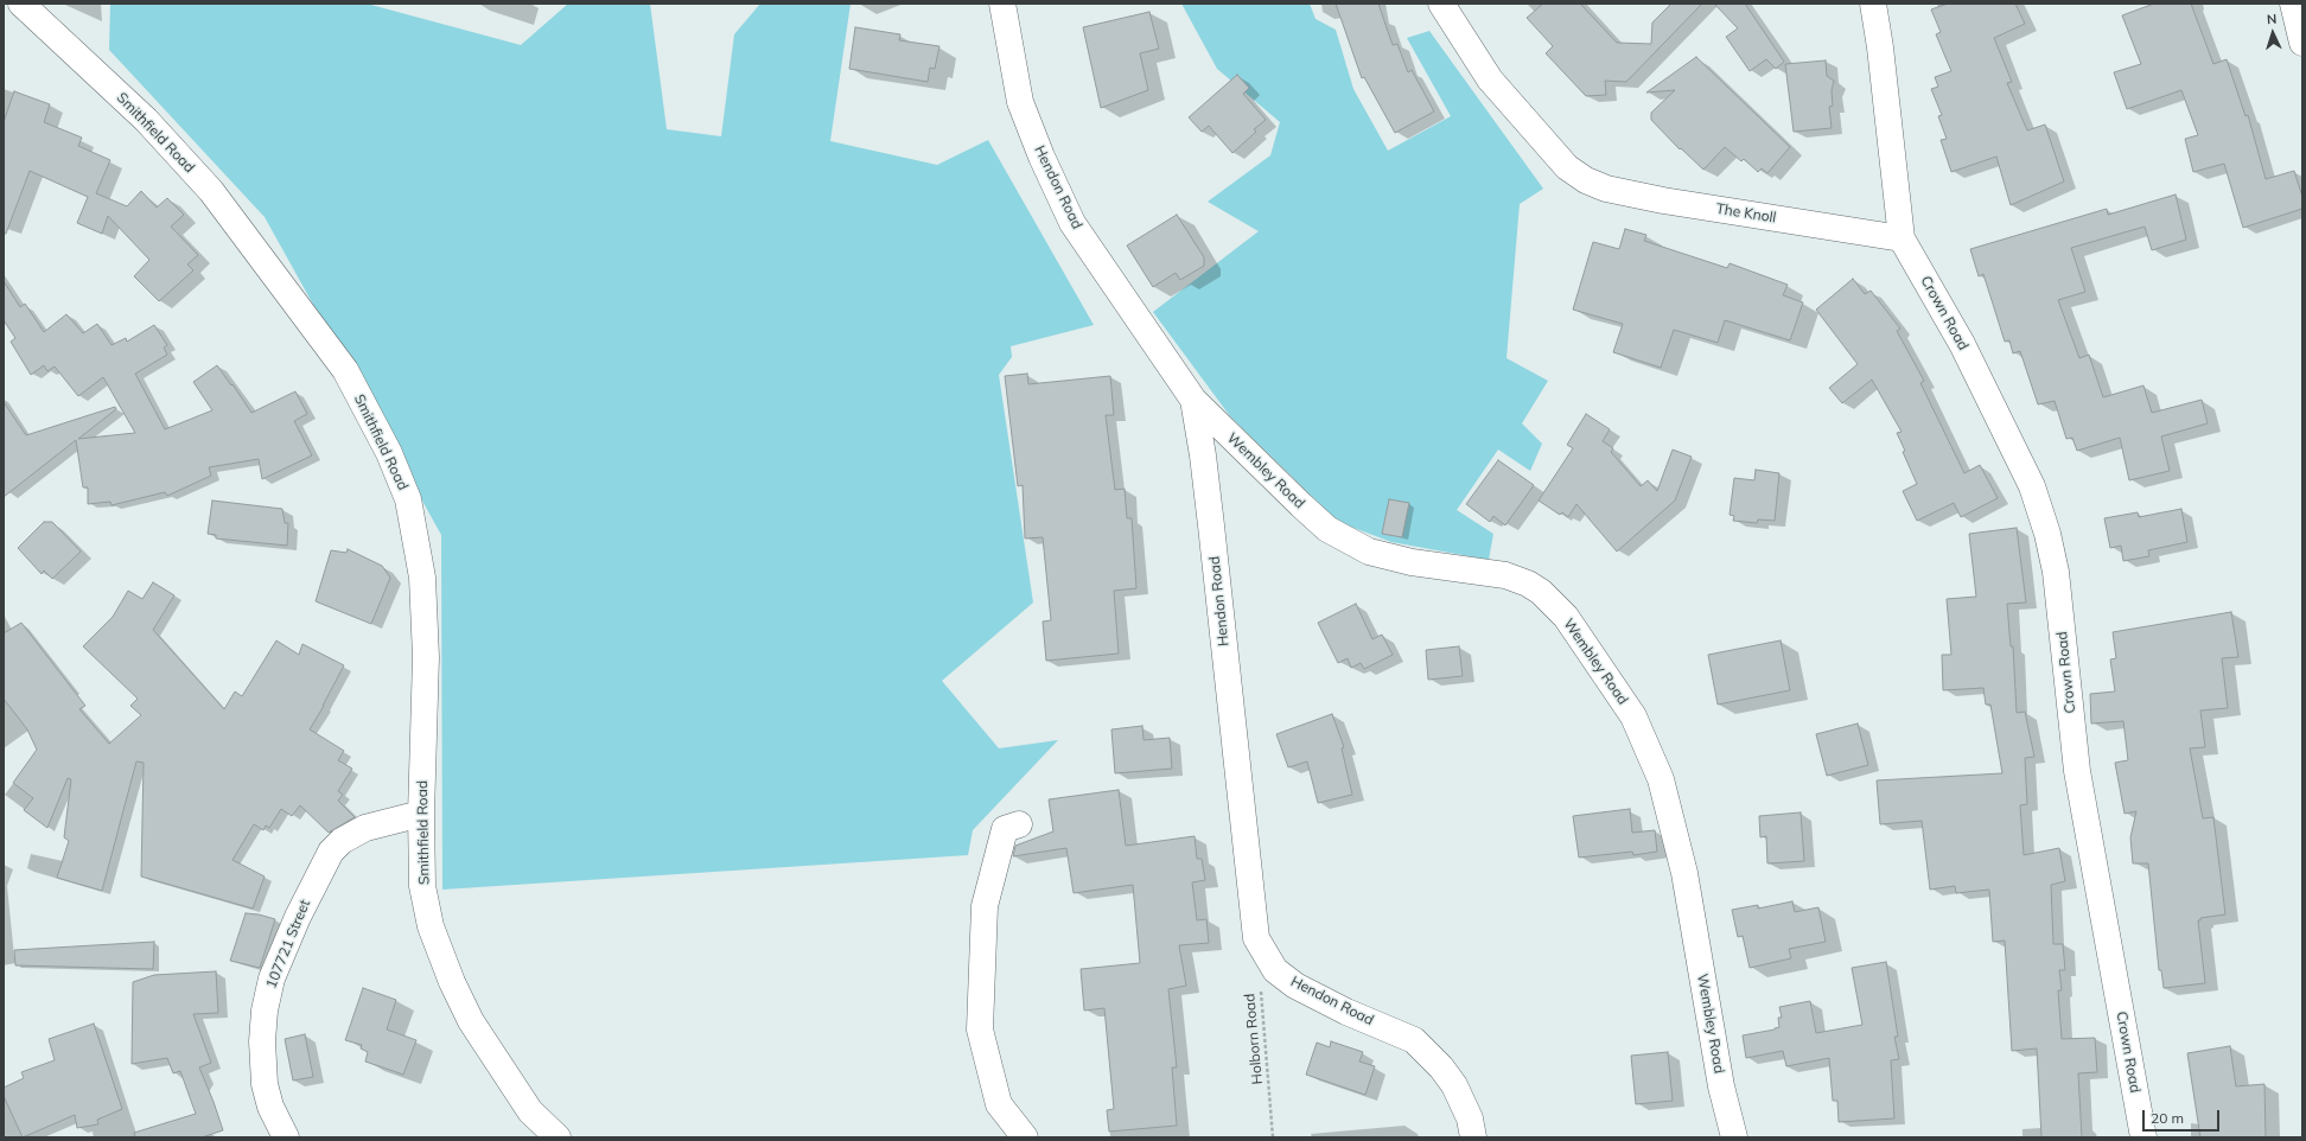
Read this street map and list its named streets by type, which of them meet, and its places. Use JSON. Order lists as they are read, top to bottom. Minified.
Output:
{"streets":{"street":["Smithfield Road","Hendon Road","The Knoll","Crown Road","Wembley Road","107721 Street"],"path":["Holborn Road"]},"crossings":[["Smithfield Road","107721 Street"],["Hendon Road","Wembley Road"],["The Knoll","Crown Road"]],"scale_bar":"20 m","north":"top"}
